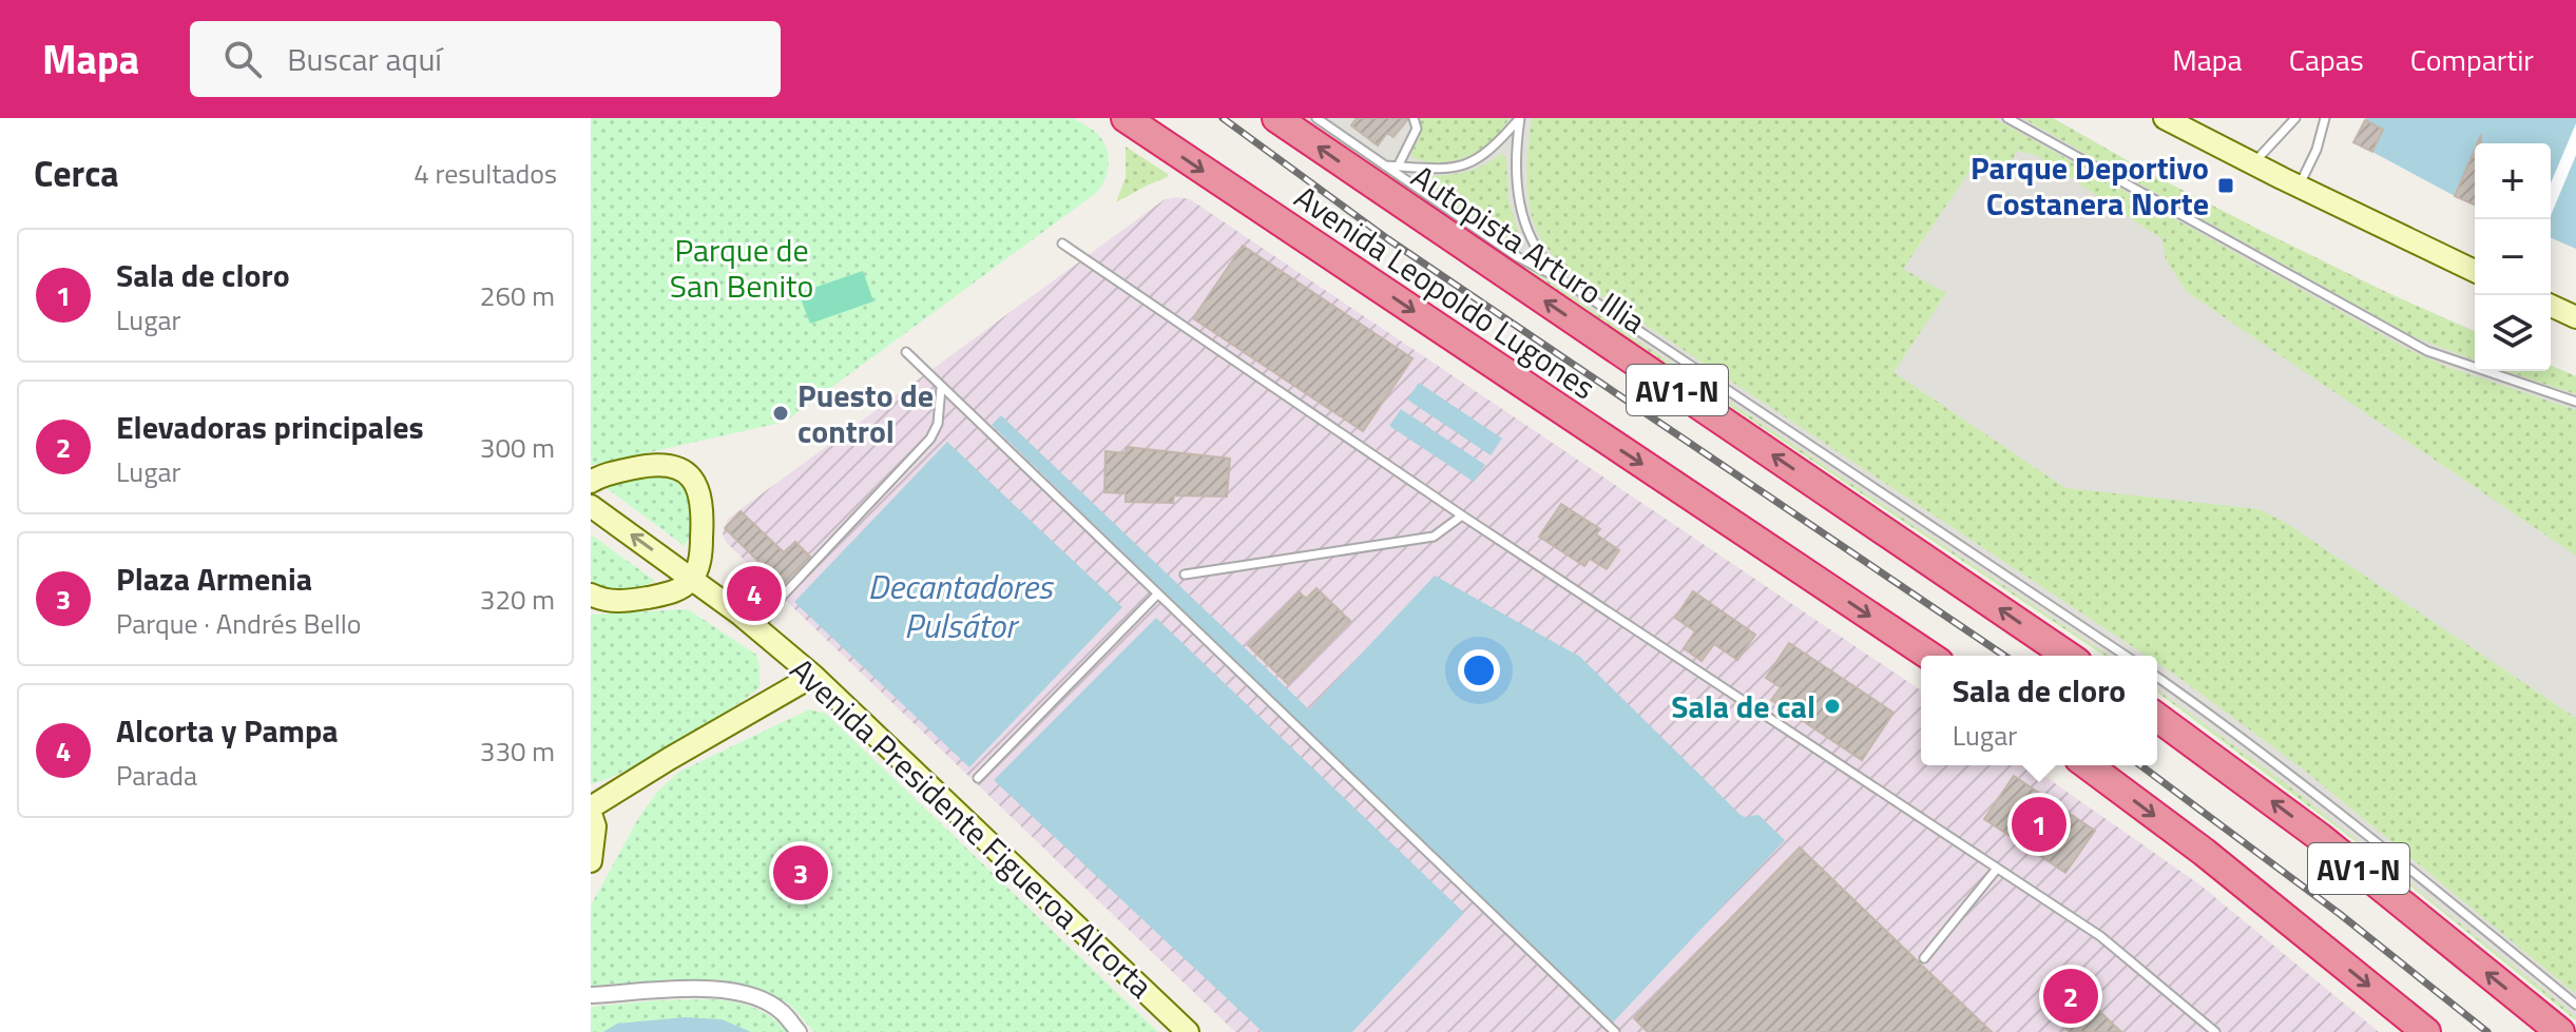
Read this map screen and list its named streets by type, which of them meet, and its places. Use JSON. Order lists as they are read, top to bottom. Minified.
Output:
{"streets":{"highway":["Autopista Arturo Illia","Avenida Leopoldo Lugones","AV1-N"],"main road":["Avenida Presidente Figueroa Alcorta"]},"one_way":["Autopista Arturo Illia","Avenida Leopoldo Lugones"],"water":["Decantadores Pulsátor"],"parks":["Parque de San Benito"],"places":{"transit":["Parque Deportivo Costanera Norte"],"other":["Puesto de control","Sala de cal"]},"page":{"header":"Mapa","search":"Buscar aquí","nav":["Mapa","Capas","Compartir"],"heading":["Cerca","4 resultados"],"map_buttons":["+","−"],"list":[{"mark":"1","name":"Sala de cloro","note":"Lugar","value":"260 m"},{"mark":"2","name":"Elevadoras principales","note":"Lugar","value":"300 m"},{"mark":"3","name":"Plaza Armenia","note":"Parque · Andrés Bello","value":"320 m"},{"mark":"4","name":"Alcorta y Pampa","note":"Parada","value":"330 m"}],"pins":["4","1","3","2"],"popup":["Sala de cloro","Lugar"]}}
